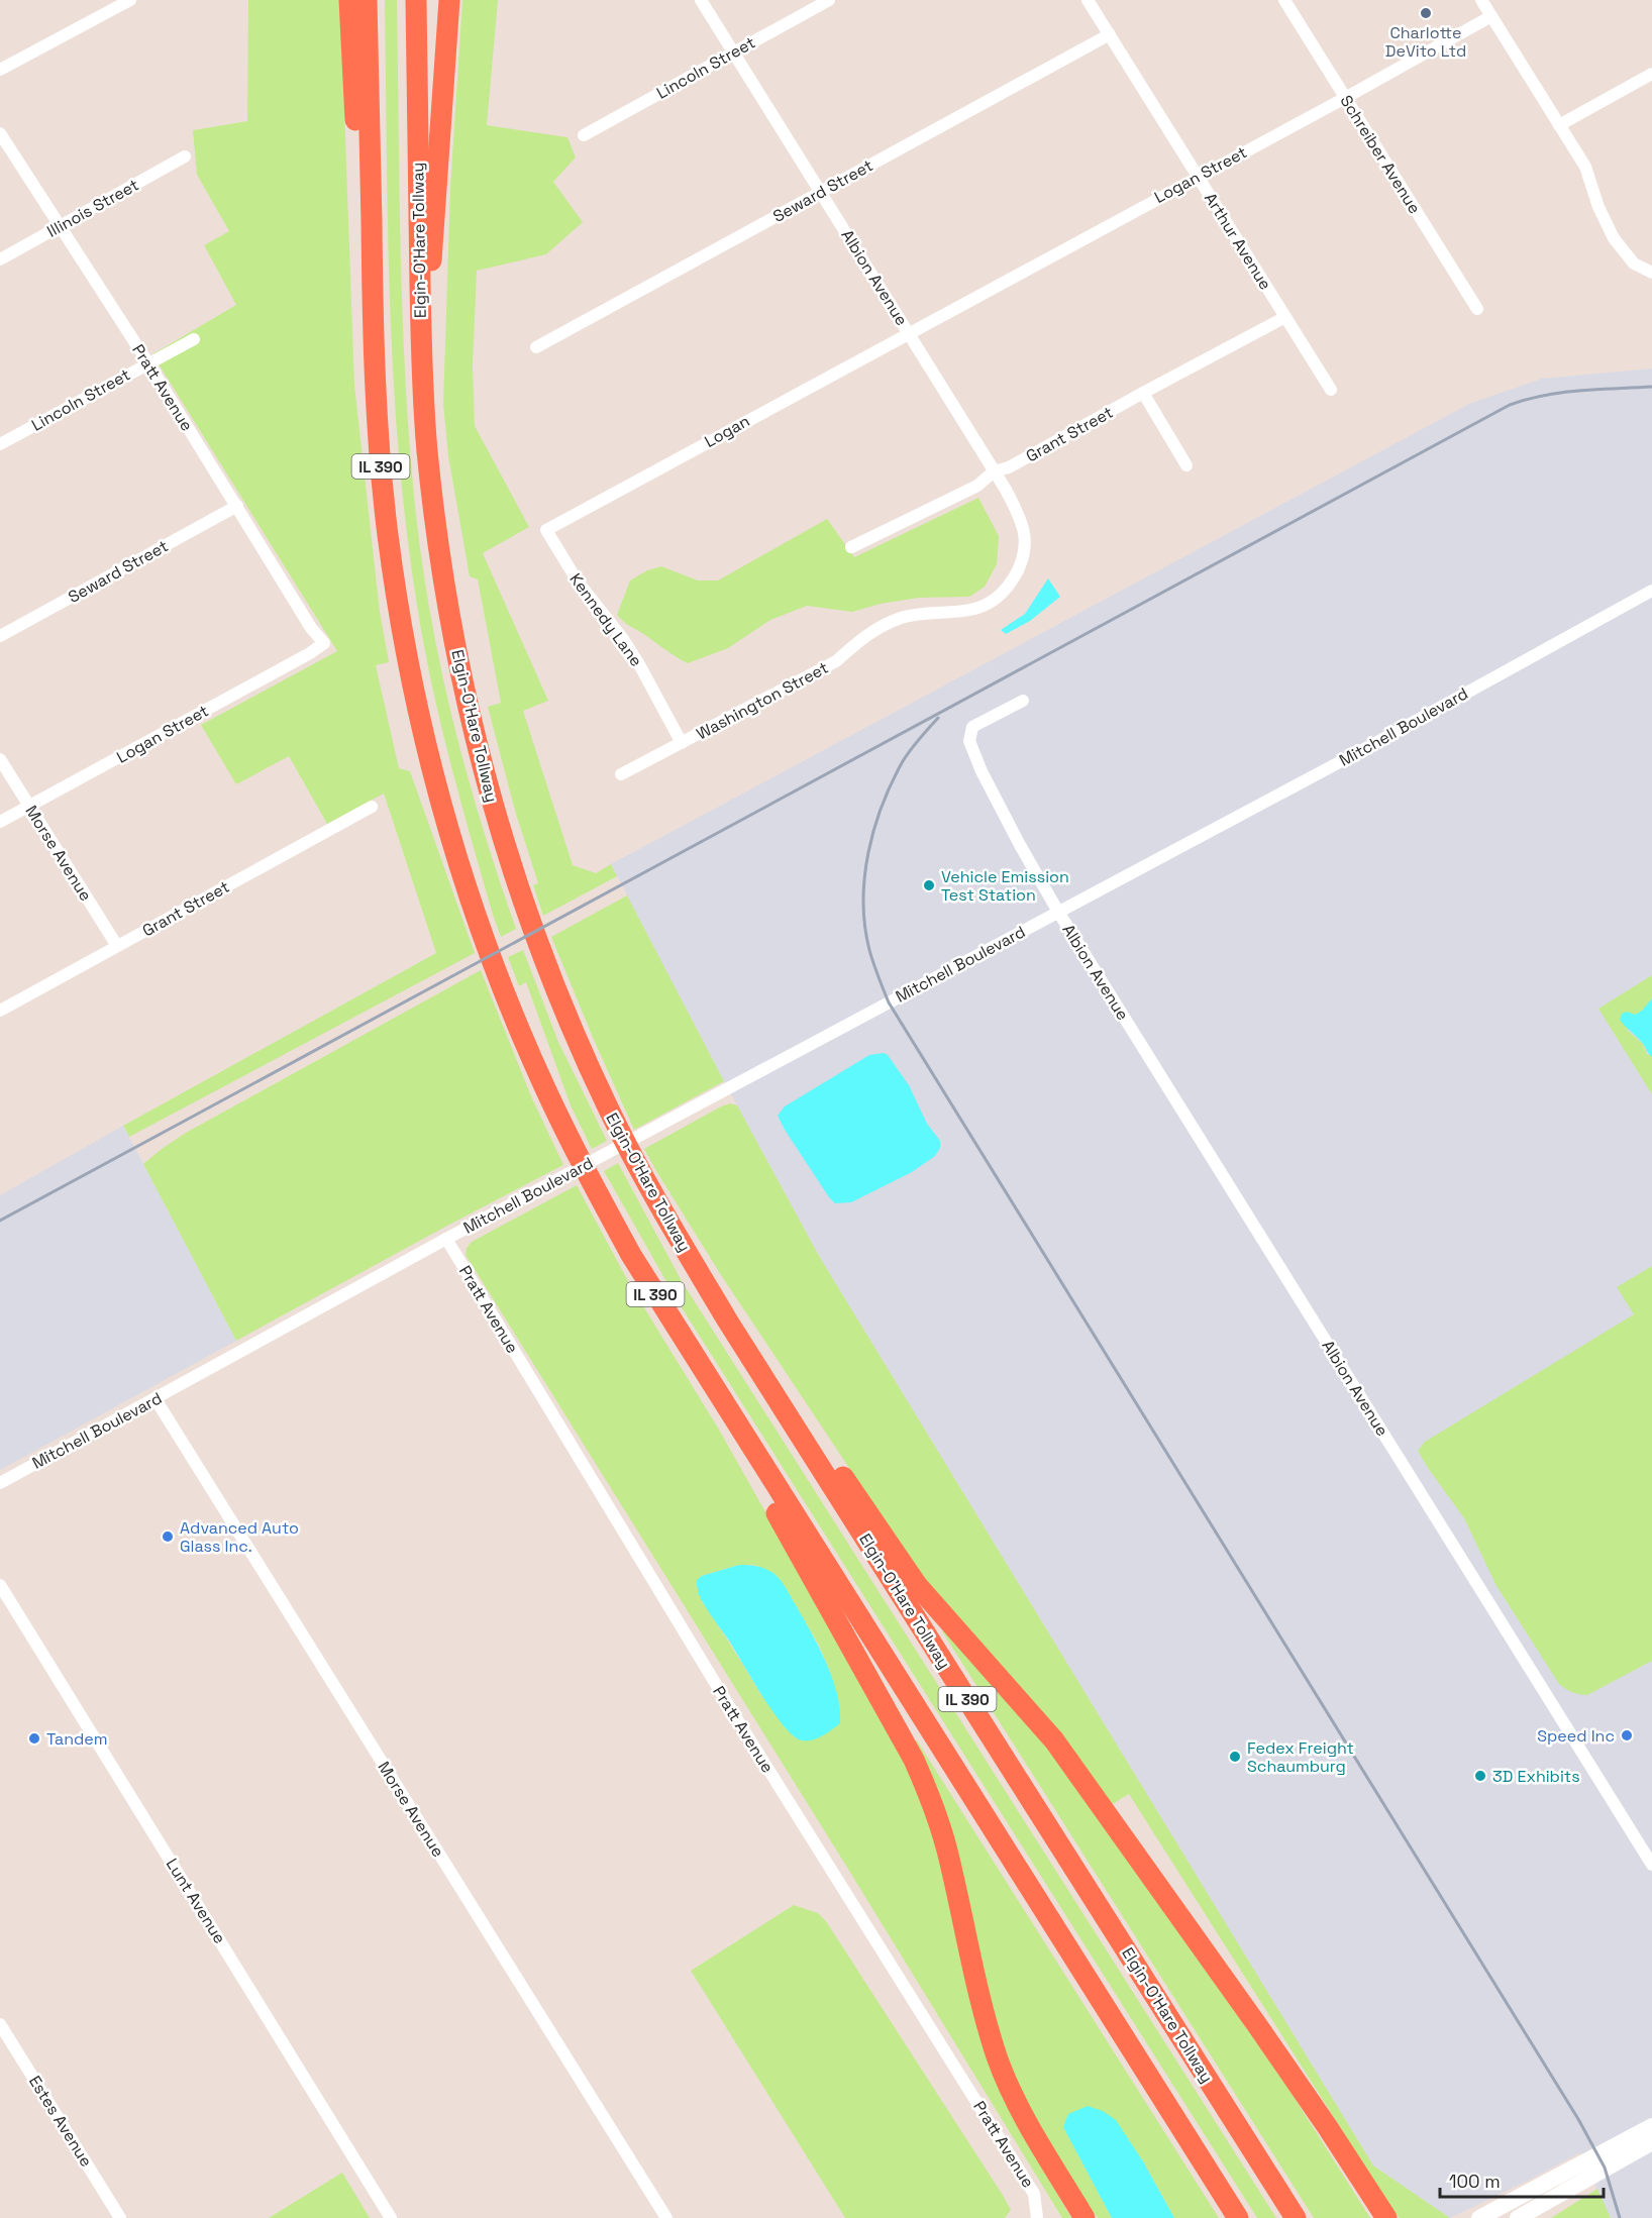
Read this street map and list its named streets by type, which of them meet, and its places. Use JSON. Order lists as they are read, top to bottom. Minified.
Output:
{"streets":{"highway":["Elgin-O'Hare Tollway","IL 390"],"street":["Lincoln Street","Schreiber Avenue","Logan Street","Seward Street","Illinois Street","Arthur Avenue","Albion Avenue","Pratt Avenue","Logan","Grant Street","Kennedy Lane","Washington Street","Mitchell Boulevard","Morse Avenue","Lunt Avenue","Estes Avenue"]},"crossings":[["Lincoln Street","Albion Avenue"],["Lincoln Street","Pratt Avenue"],["Schreiber Avenue","Logan Street"],["Logan Street","Arthur Avenue"],["Logan Street","Albion Avenue"],["Logan Street","Pratt Avenue"],["Logan Street","Logan"],["Logan Street","Morse Avenue"],["Seward Street","Arthur Avenue"],["Seward Street","Albion Avenue"],["Seward Street","Pratt Avenue"],["Illinois Street","Pratt Avenue"],["Arthur Avenue","Grant Street"],["Albion Avenue","Logan"],["Albion Avenue","Grant Street"],["Albion Avenue","Washington Street"],["Albion Avenue","Mitchell Boulevard"],["Pratt Avenue","Mitchell Boulevard"],["Logan","Kennedy Lane"],["Grant Street","Morse Avenue"],["Kennedy Lane","Washington Street"],["Mitchell Boulevard","Morse Avenue"]],"places":["Charlotte DeVito Ltd","Vehicle Emission Test Station","Advanced Auto Glass Inc.","Speed Inc","Tandem","Fedex Freight Schaumburg","3D Exhibits"],"scale_bar":"100 m"}
